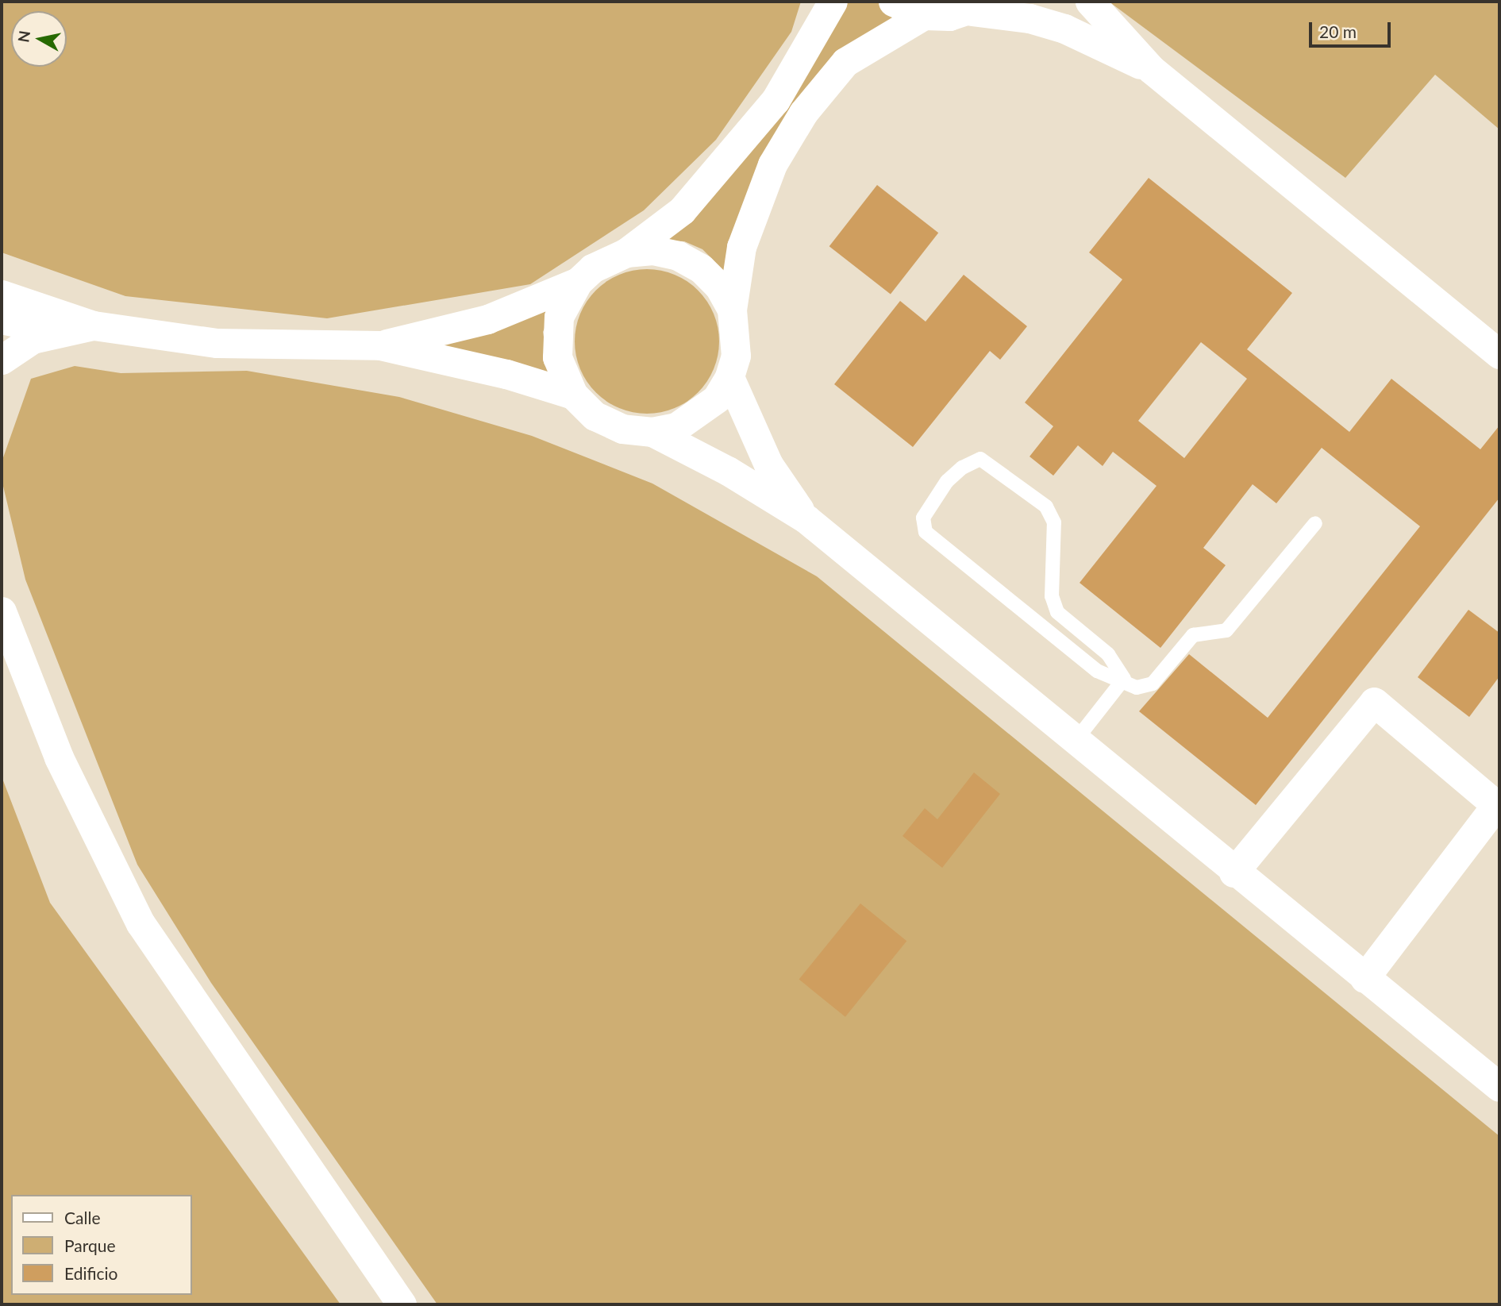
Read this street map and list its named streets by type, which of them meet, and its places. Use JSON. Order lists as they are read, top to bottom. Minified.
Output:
{"legend":["Calle","Parque","Edificio"],"scale_bar":"20 m","north":"left"}
